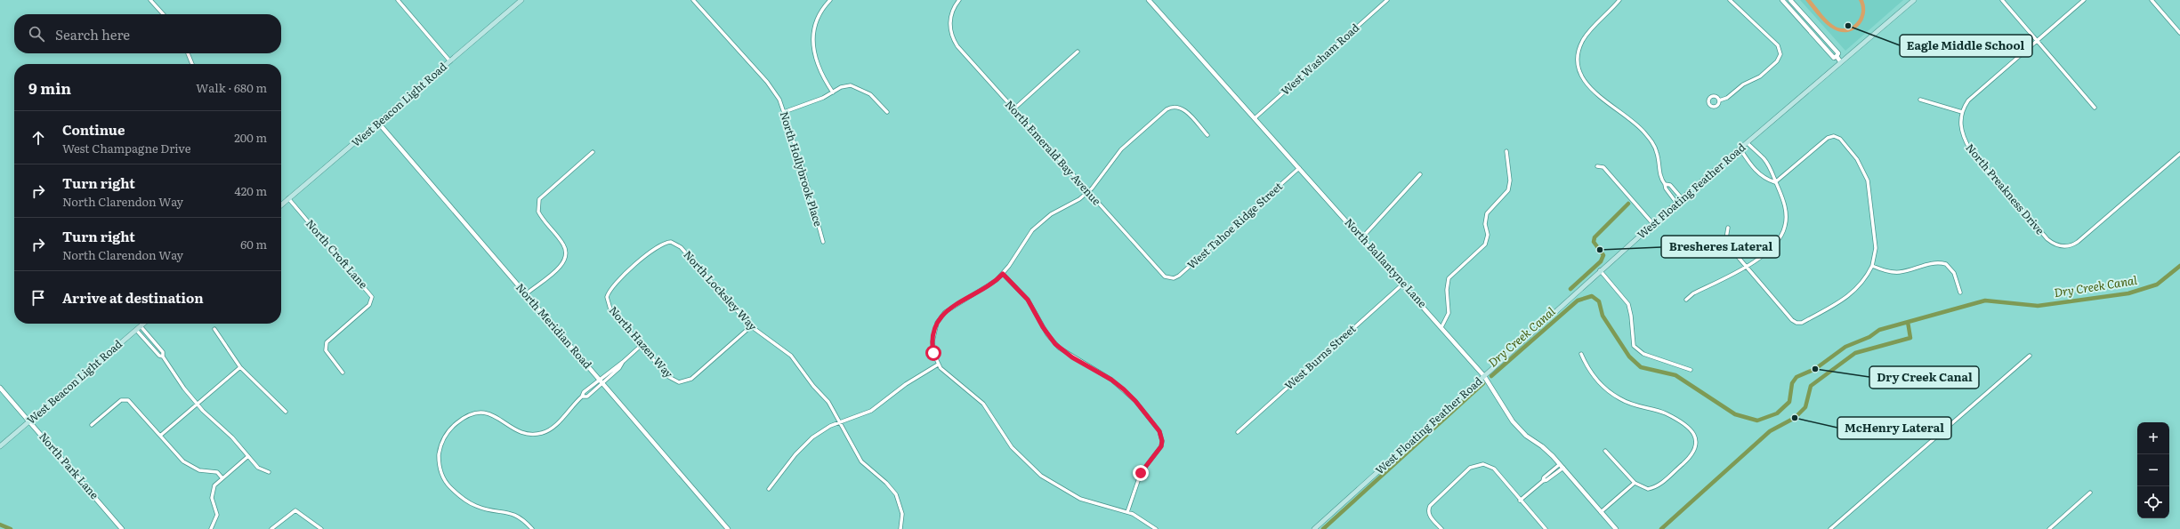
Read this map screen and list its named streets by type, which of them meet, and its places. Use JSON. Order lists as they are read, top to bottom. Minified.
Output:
{"streets":{"main road":["West Beacon Light Road","West Floating Feather Road"],"street":["West Washam Road","North Emerald Bay Avenue","North Hollybrook Place","North Preakness Drive","West Tahoe Ridge Street","North Croft Lane","North Ballantyne Lane","North Locksley Way","North Meridian Road","North Hazen Way","West Burns Street","North Park Lane"]},"crossings":[["West Washam Road","North Ballantyne Lane"],["West Beacon Light Road","North Croft Lane"],["West Beacon Light Road","North Meridian Road"],["West Beacon Light Road","North Park Lane"],["North Emerald Bay Avenue","West Tahoe Ridge Street"],["West Floating Feather Road","North Ballantyne Lane"],["West Tahoe Ridge Street","North Ballantyne Lane"],["North Ballantyne Lane","West Burns Street"],["North Locksley Way","North Hazen Way"]],"water":["Dry Creek Canal"],"places":["Eagle Middle School","Bresheres Lateral","Dry Creek Canal","McHenry Lateral"],"page":{"search":"Search here","heading":["9 min","Walk · 680 m"],"list":[["Continue","West Champagne Drive","200 m"],["Turn right","North Clarendon Way","420 m"],["Turn right","North Clarendon Way","60 m"],"Arrive at destination"],"map_buttons":["+","−"]}}
